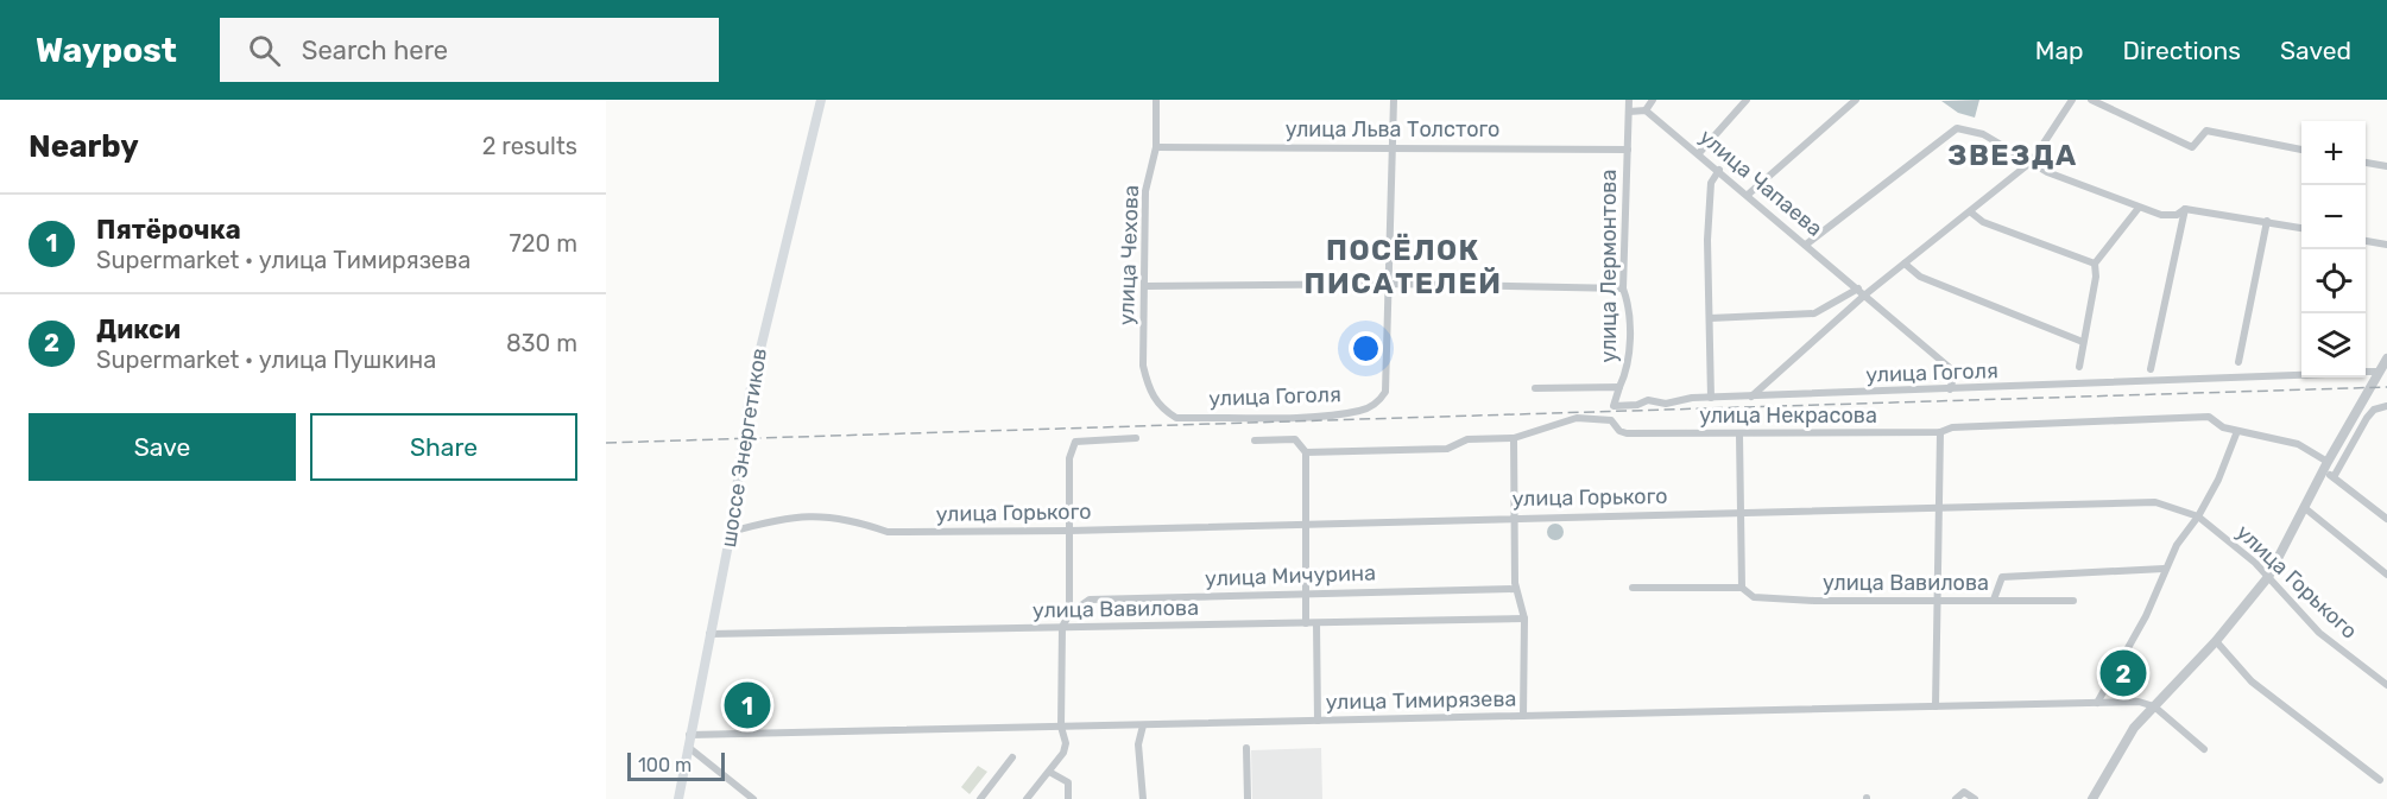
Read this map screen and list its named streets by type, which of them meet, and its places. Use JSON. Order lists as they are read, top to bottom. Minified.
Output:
{"streets":{"main road":["шоссе Энергетиков"],"street":["улица Льва Толстого","улица Чапаева","улица Чехова","улица Лермонтова","улица Гоголя","улица Некрасова","улица Горького","улица Мичурина","улица Вавилова","улица Тимирязева"]},"crossings":[["улица Льва Толстого","улица Чехова"],["улица Льва Толстого","улица Лермонтова"],["улица Чапаева","улица Гоголя"],["улица Чехова","улица Гоголя"],["улица Лермонтова","улица Гоголя"],["шоссе Энергетиков","улица Горького"],["шоссе Энергетиков","улица Вавилова"],["шоссе Энергетиков","улица Тимирязева"]],"districts":["ЗВЕЗДА","ПОСЁЛОК ПИСАТЕЛЕЙ"],"scale_bar":"100 m","page":{"header":"Waypost","search":"Search here","nav":["Map","Directions","Saved"],"heading":["Nearby","2 results"],"map_buttons":["+","−"],"list":[{"mark":"1","name":"Пятёрочка","note":"Supermarket · улица Тимирязева","value":"720 m"},{"mark":"2","name":"Дикси","note":"Supermarket · улица Пушкина","value":"830 m"}],"buttons":["Save","Share"],"pins":["2","1"],"scale":"100 m"}}
